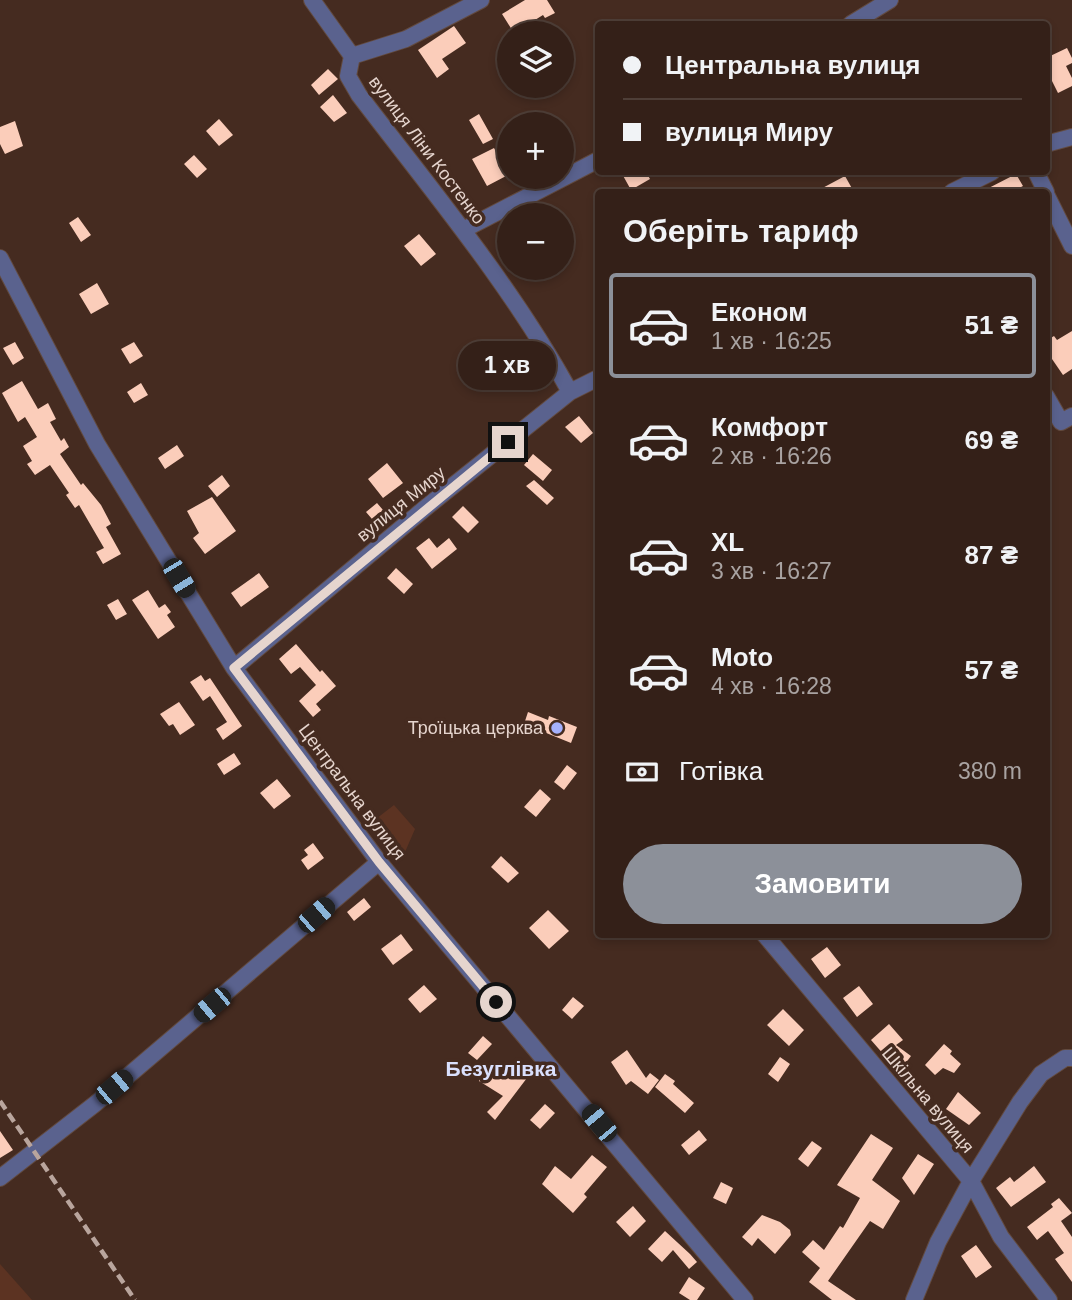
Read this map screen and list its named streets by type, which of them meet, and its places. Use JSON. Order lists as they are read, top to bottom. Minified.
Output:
{"streets":{"street":["вулиця Ліни Костенко","вулиця Миру","Центральна вулиця","Шкільна вулиця"]},"crossings":[["вулиця Ліни Костенко","вулиця Миру"],["вулиця Миру","Центральна вулиця"]],"districts":["Безуглівка"],"places":["Троїцька церква"],"page":{"map_buttons":["+","−"],"banner":["Центральна вулиця","вулиця Миру"],"heading":"Оберіть тариф","list":[{"name":"Економ","note":"1 хв · 16:25","value":"51 ₴"},{"name":"Комфорт","note":"2 хв · 16:26","value":"69 ₴"},{"name":"XL","note":"3 хв · 16:27","value":"87 ₴"},{"name":"Moto","note":"4 хв · 16:28","value":"57 ₴"}],"bubble":"1 хв","pay":["Готівка","380 m"],"buttons":"Замовити"}}
